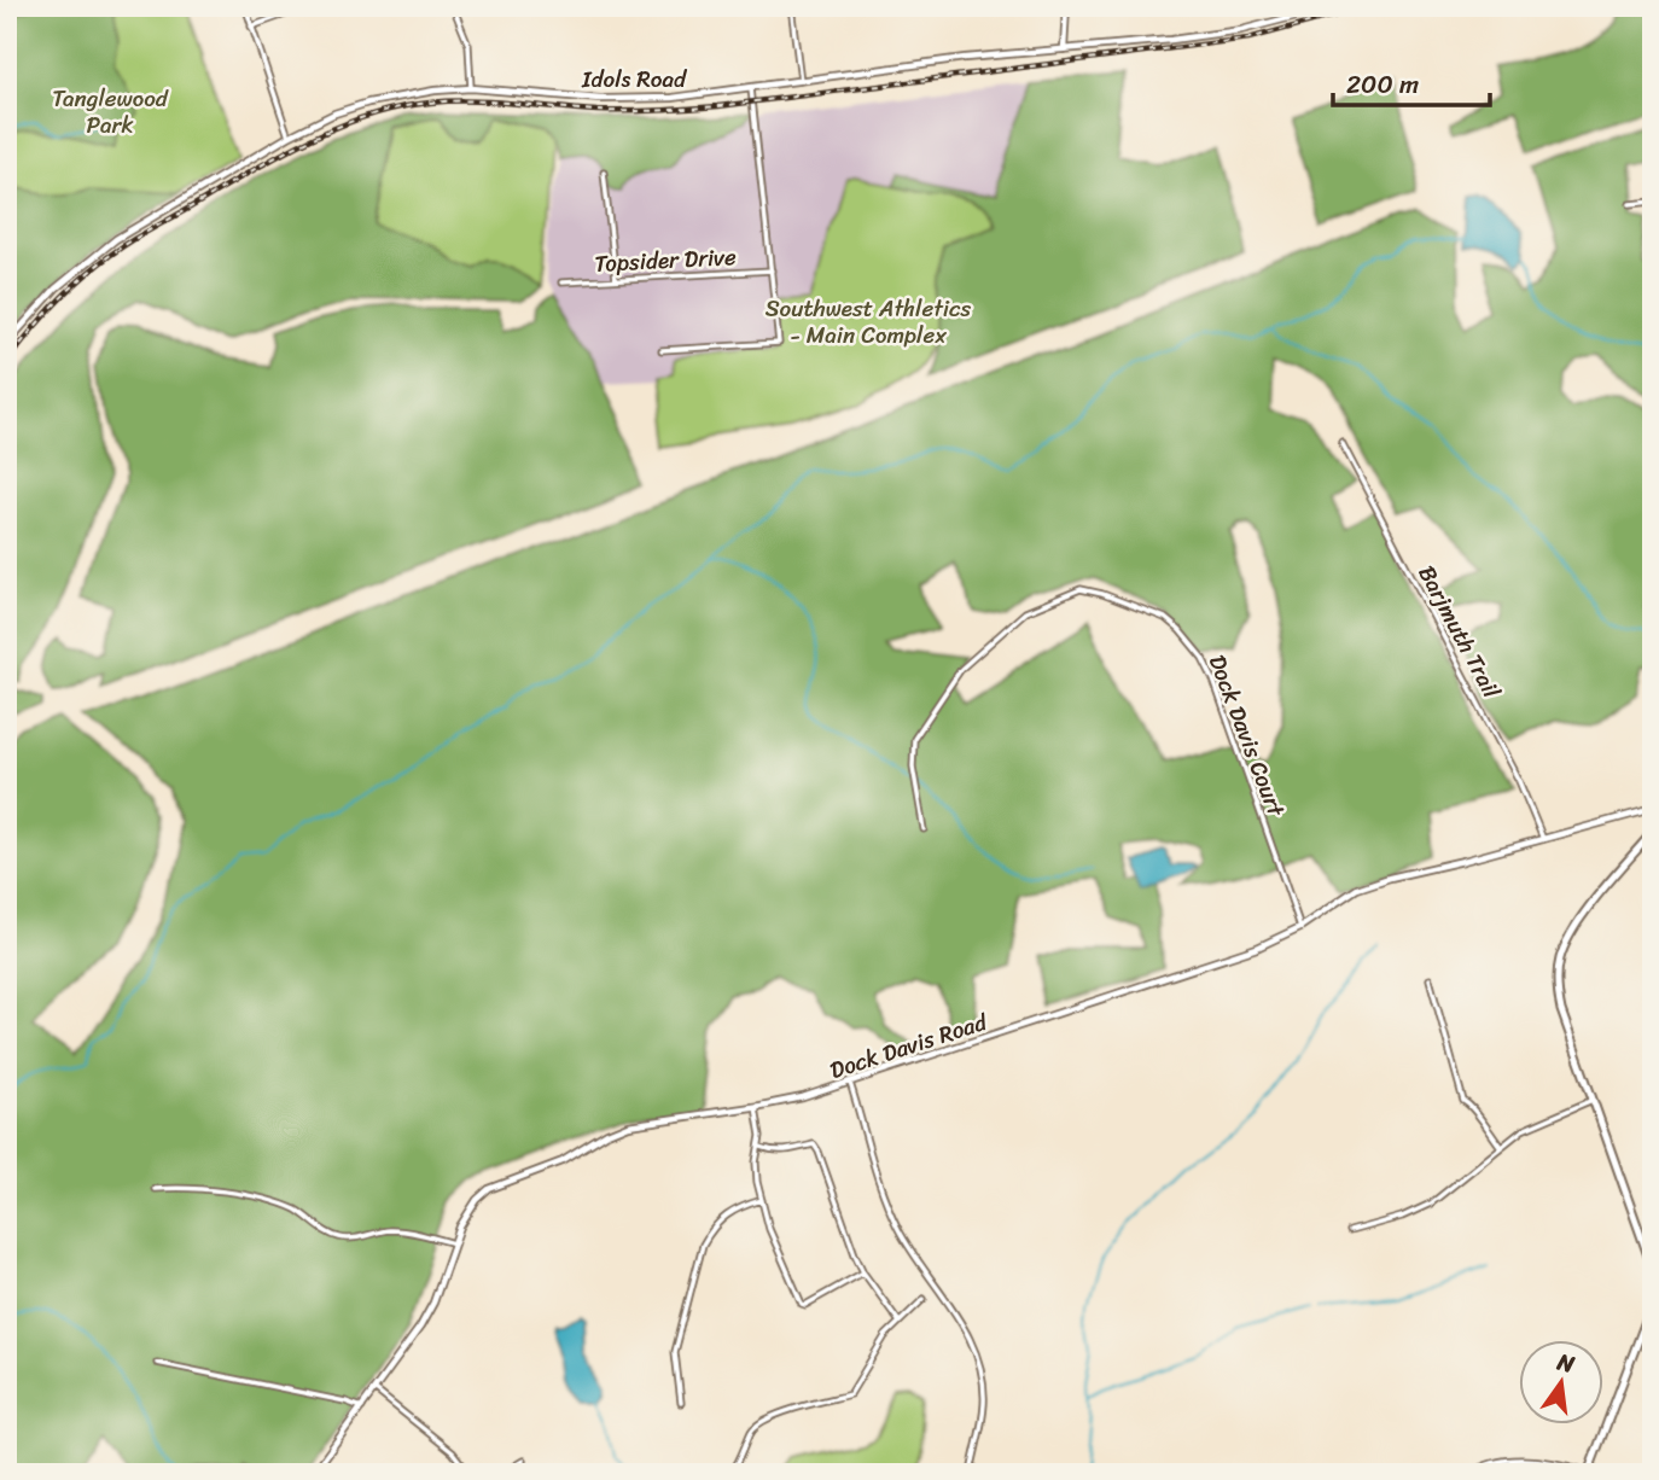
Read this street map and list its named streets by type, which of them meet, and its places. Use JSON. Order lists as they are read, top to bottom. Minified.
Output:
{"streets":{"street":["Idols Road","Topsider Drive","Barjmuth Trail","Dock Davis Court","Dock Davis Road"]},"crossings":[["Barjmuth Trail","Dock Davis Road"],["Dock Davis Court","Dock Davis Road"]],"parks":["Tanglewood Park","Southwest Athletics - Main Complex"],"scale_bar":"200 m","north":"top"}
